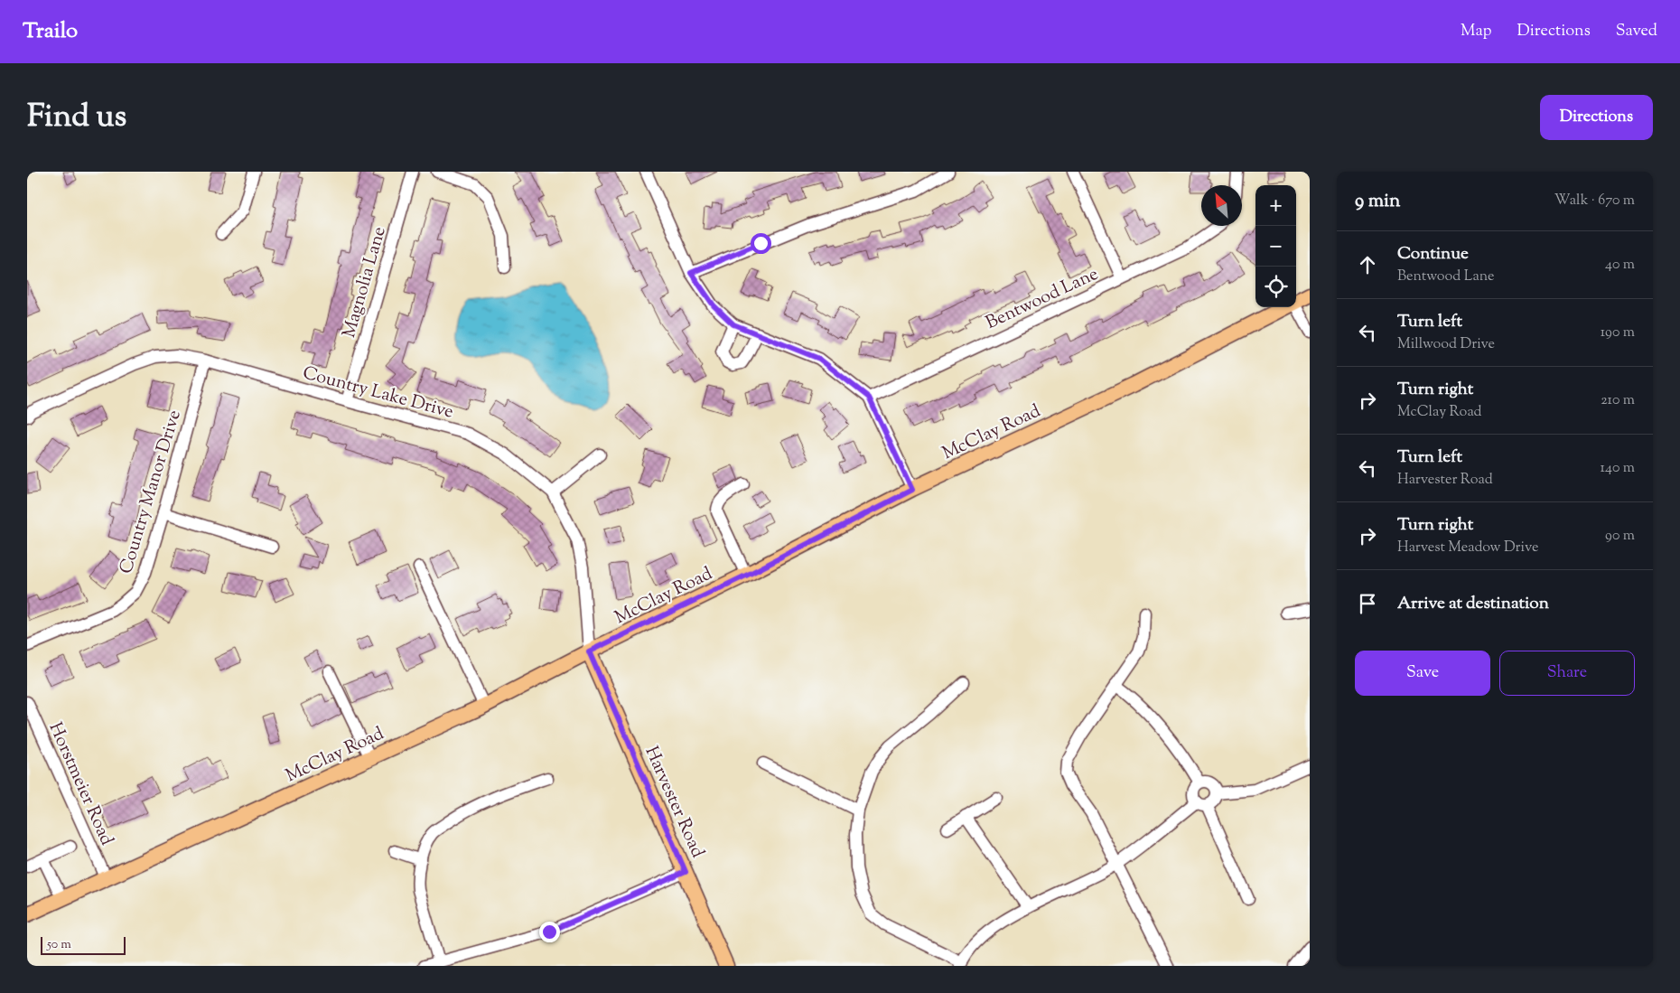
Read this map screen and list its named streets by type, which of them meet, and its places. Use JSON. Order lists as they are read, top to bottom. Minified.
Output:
{"streets":{"main road":["McClay Road","Harvester Road"],"street":["Magnolia Lane","Bentwood Lane","Country Lake Drive","Country Manor Drive","Horstmeier Road"]},"crossings":[["Magnolia Lane","Country Lake Drive"],["Country Lake Drive","McClay Road"],["Country Lake Drive","Country Manor Drive"],["Country Lake Drive","Harvester Road"],["McClay Road","Horstmeier Road"],["McClay Road","Harvester Road"]],"scale_bar":"50 m","north":"top left","page":{"header":"Trailo","nav":["Map","Directions","Saved"],"title":"Find us","buttons":["Directions",["Save","Share"]],"heading":["9 min","Walk · 670 m"],"map_buttons":["+","−"],"list":[["Continue","Bentwood Lane","40 m"],["Turn left","Millwood Drive","190 m"],["Turn right","McClay Road","210 m"],["Turn left","Harvester Road","140 m"],["Turn right","Harvest Meadow Drive","90 m"],"Arrive at destination"],"scale":"50 m"}}
